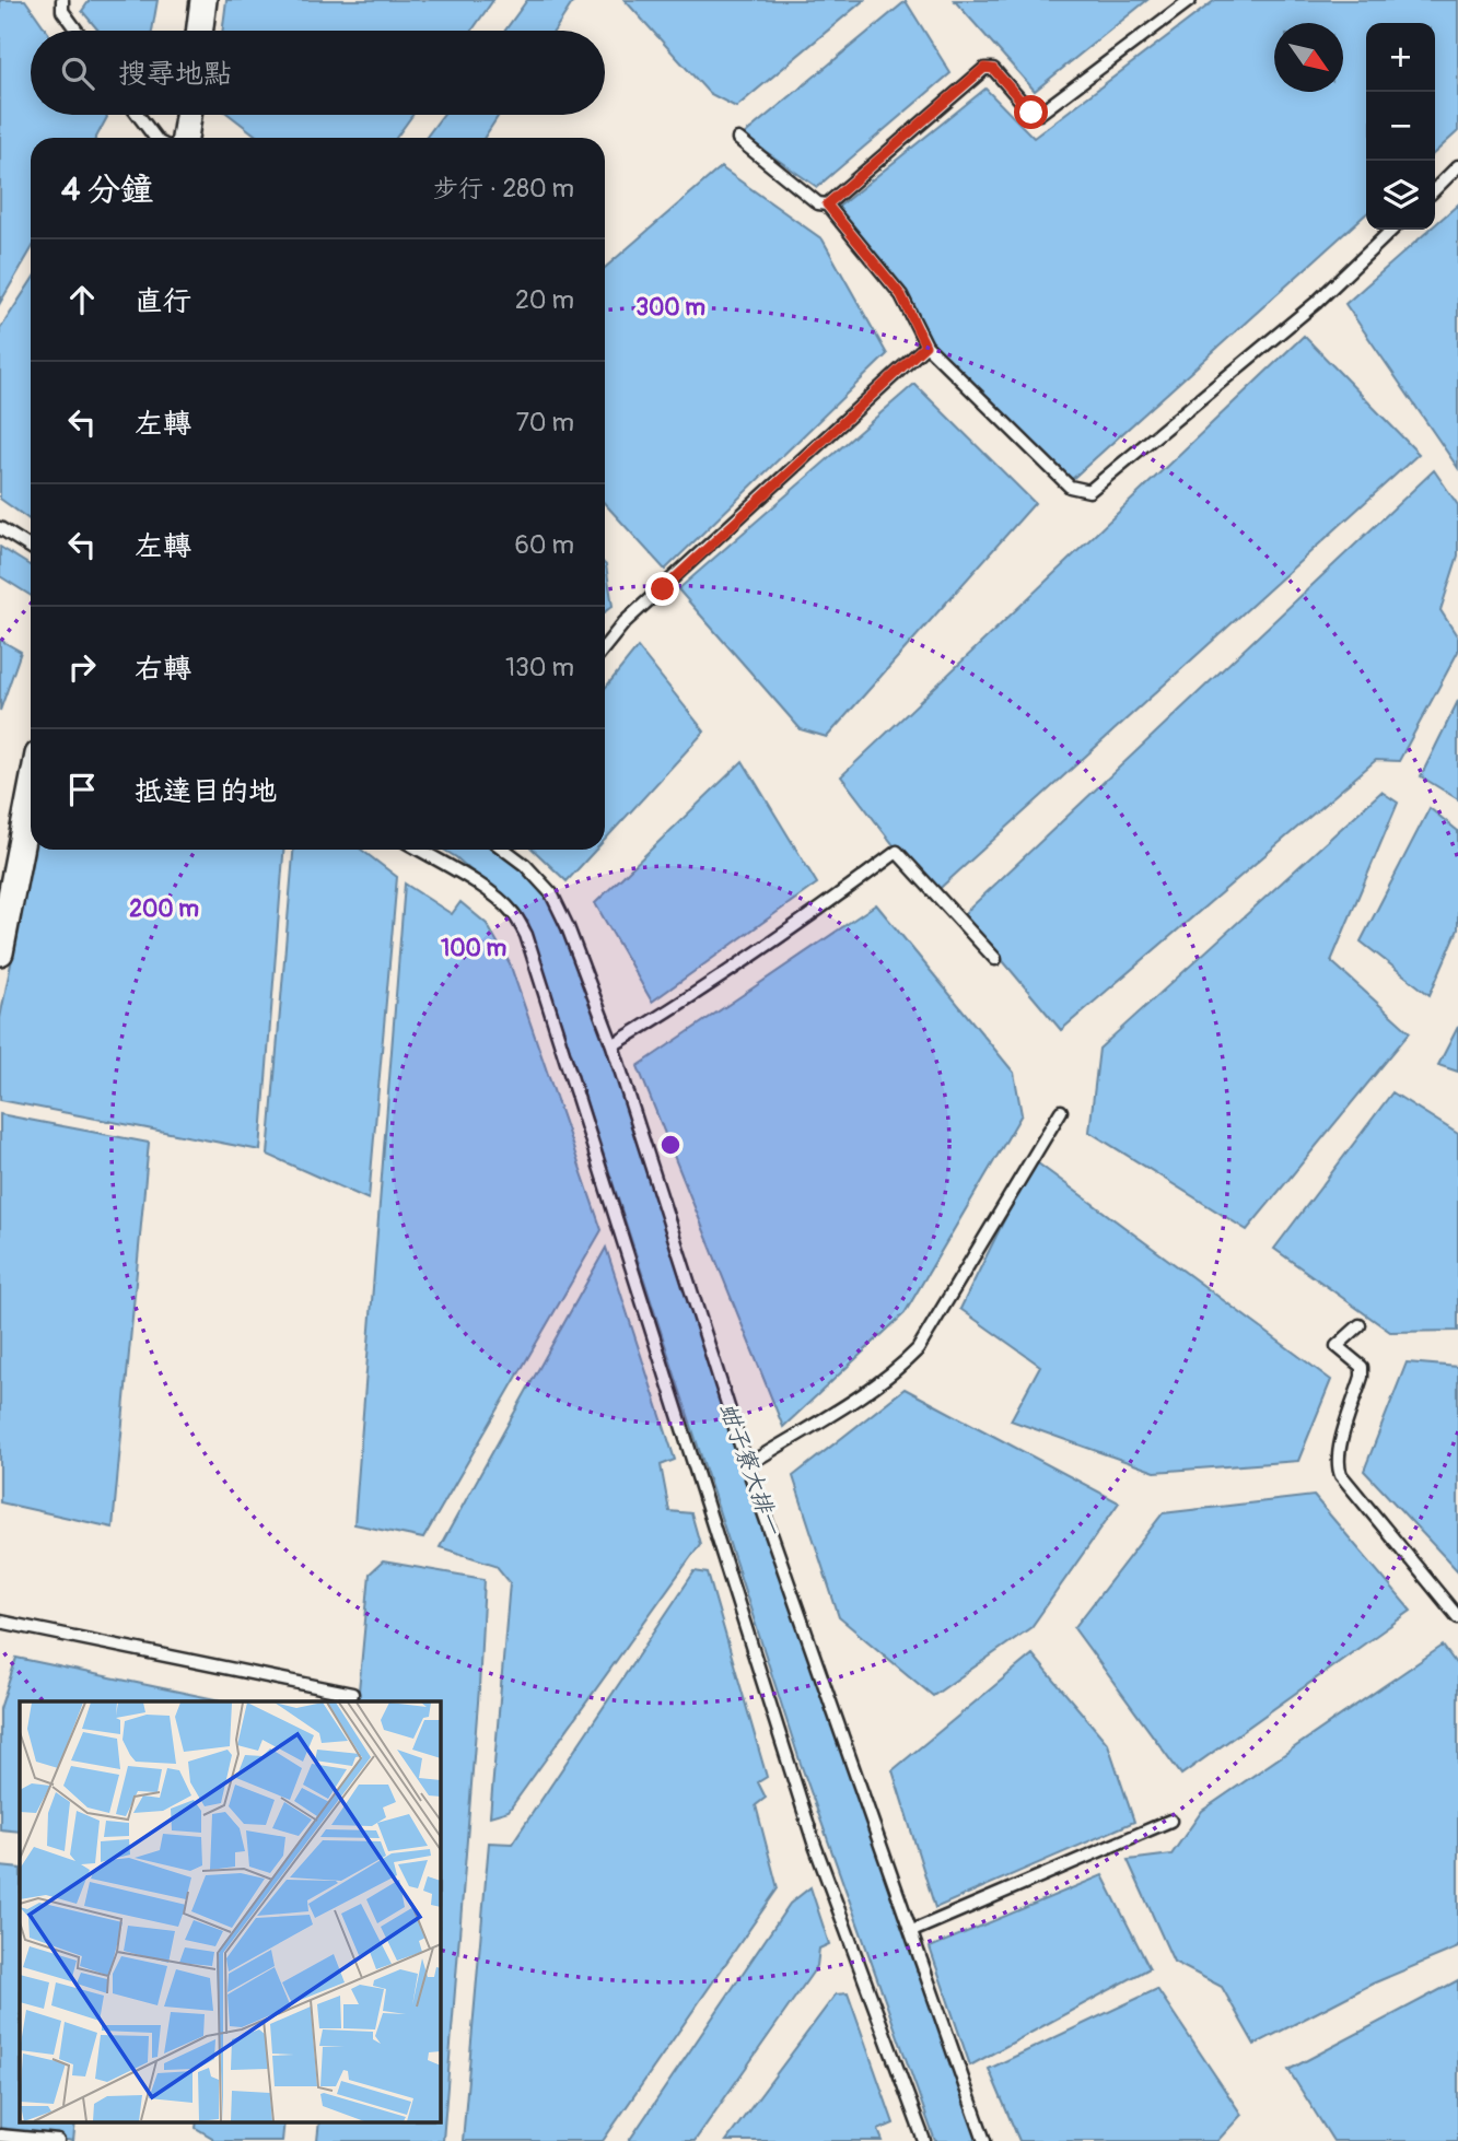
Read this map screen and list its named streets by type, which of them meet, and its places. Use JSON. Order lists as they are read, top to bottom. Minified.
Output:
{"water":["蚶子寮大排一"],"north":"bottom right","page":{"map_buttons":["+","−"],"search":"搜尋地點","heading":["4 分鐘","步行 · 280 m"],"list":[["直行","20 m"],["左轉","70 m"],["左轉","60 m"],["右轉","130 m"],"抵達目的地"]},"rings":["300 m","200 m","100 m"]}
